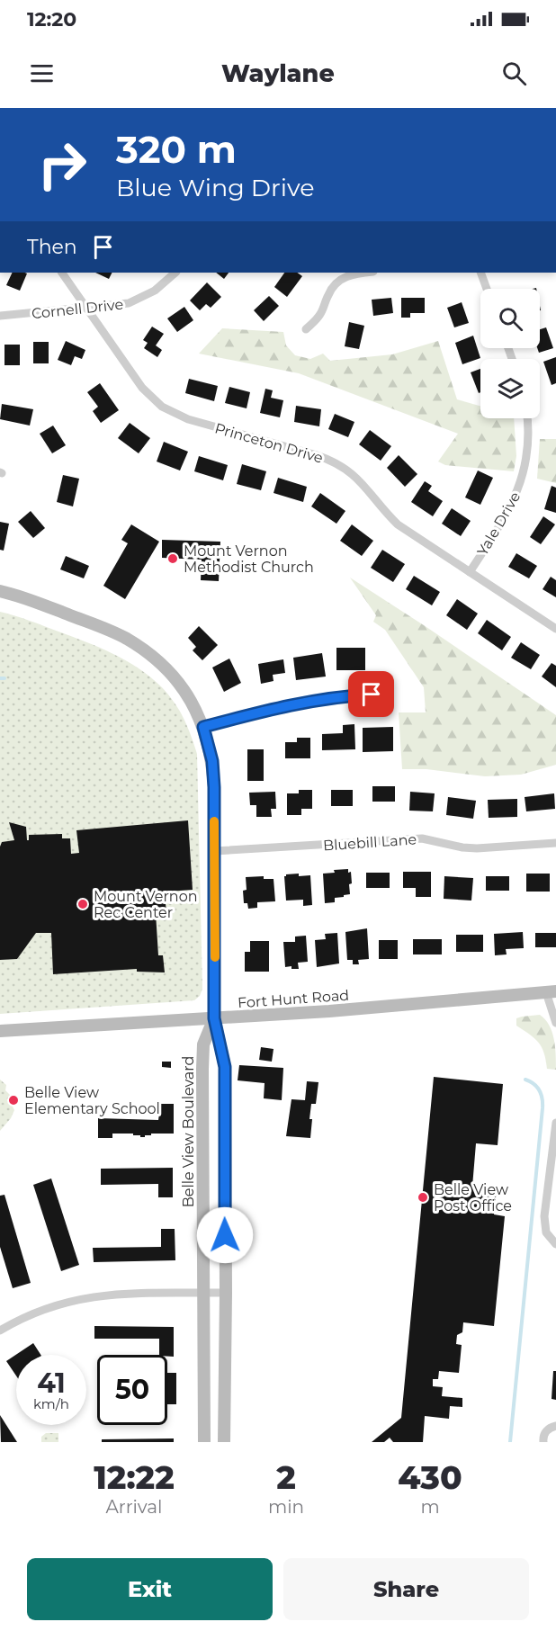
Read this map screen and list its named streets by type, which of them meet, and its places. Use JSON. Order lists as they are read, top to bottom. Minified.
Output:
{"streets":{"main road":["Fort Hunt Road","Belle View Boulevard"],"street":["Cornell Drive","Princeton Drive","Yale Drive","Bluebill Lane"]},"crossings":[["Cornell Drive","Princeton Drive"],["Princeton Drive","Yale Drive"],["Bluebill Lane","Belle View Boulevard"],["Fort Hunt Road","Belle View Boulevard"]],"places":["Mount Vernon Methodist Church","Mount Vernon Rec Center","Belle View Elementary School","Belle View Post Office"],"page":{"status":"12:20","header":"Waylane","turn":["320 m","Blue Wing Drive"],"then":"Then","speed":"41 km/h","limit":"50","eta":["12:22","Arrival","2","min","430","m"],"buttons":["Exit","Share"]}}
